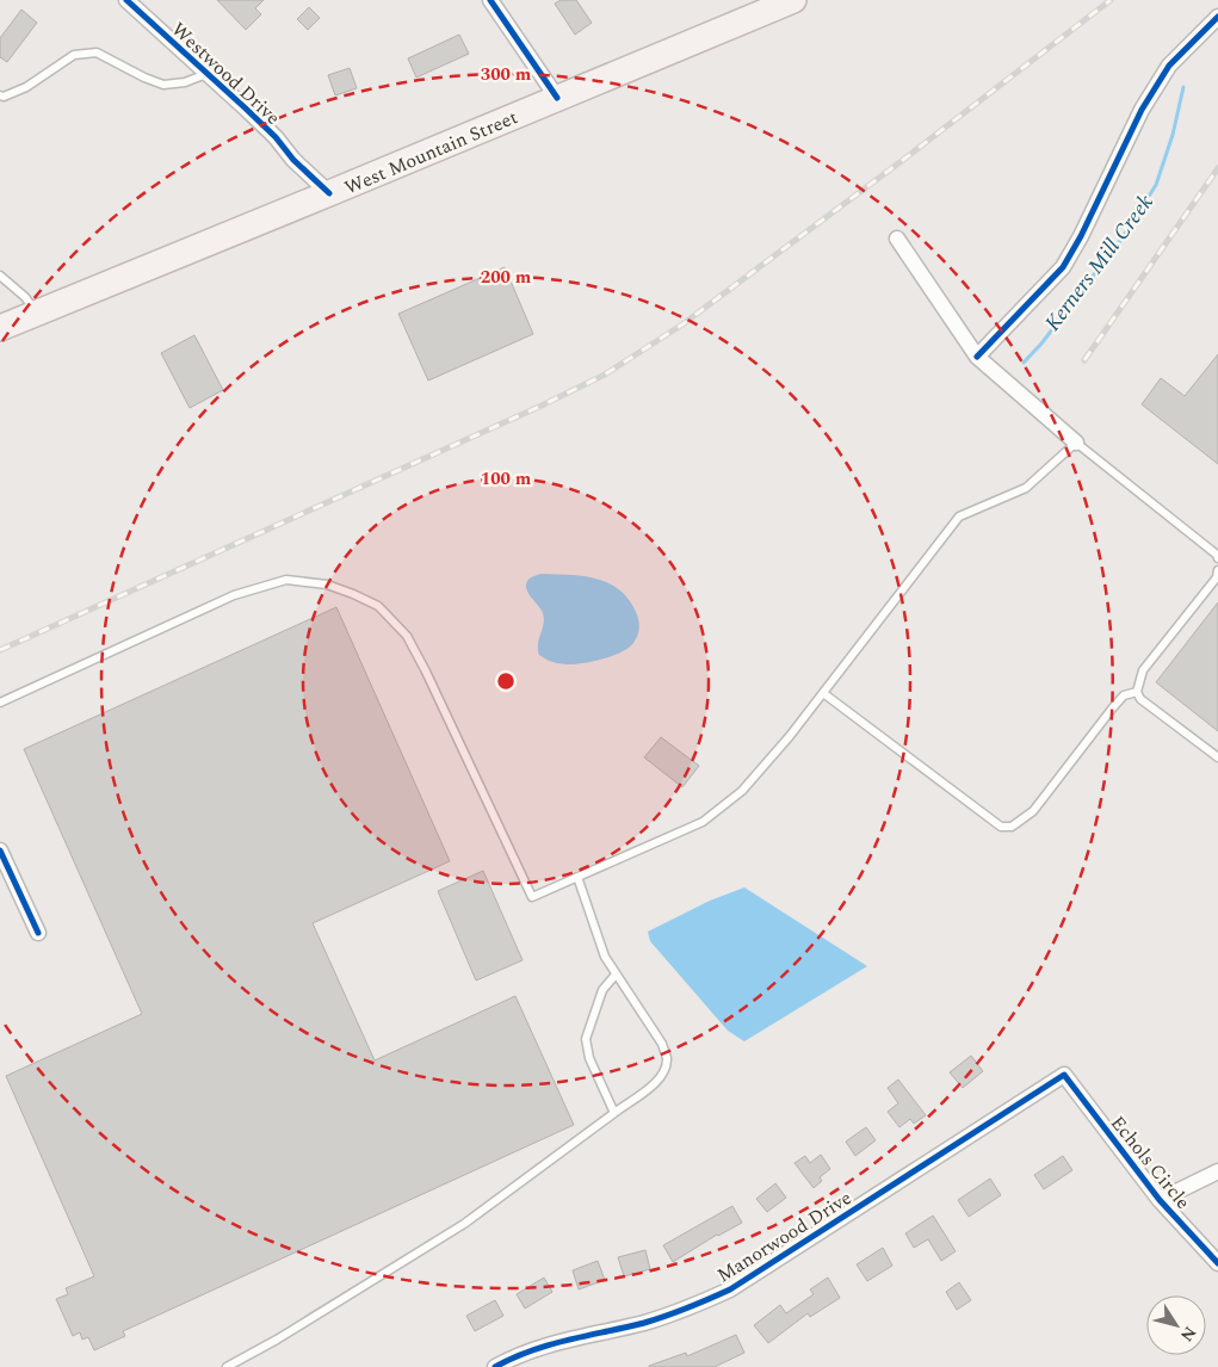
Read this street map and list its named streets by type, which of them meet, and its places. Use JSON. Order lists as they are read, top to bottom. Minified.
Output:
{"streets":{"main road":["West Mountain Street"],"street":["Westwood Drive","Echols Circle","Manorwood Drive"]},"crossings":[["Westwood Drive","West Mountain Street"],["Echols Circle","Manorwood Drive"]],"water":["Kerners Mill Creek"],"north":"bottom right","rings":["300 m","200 m","100 m"]}
